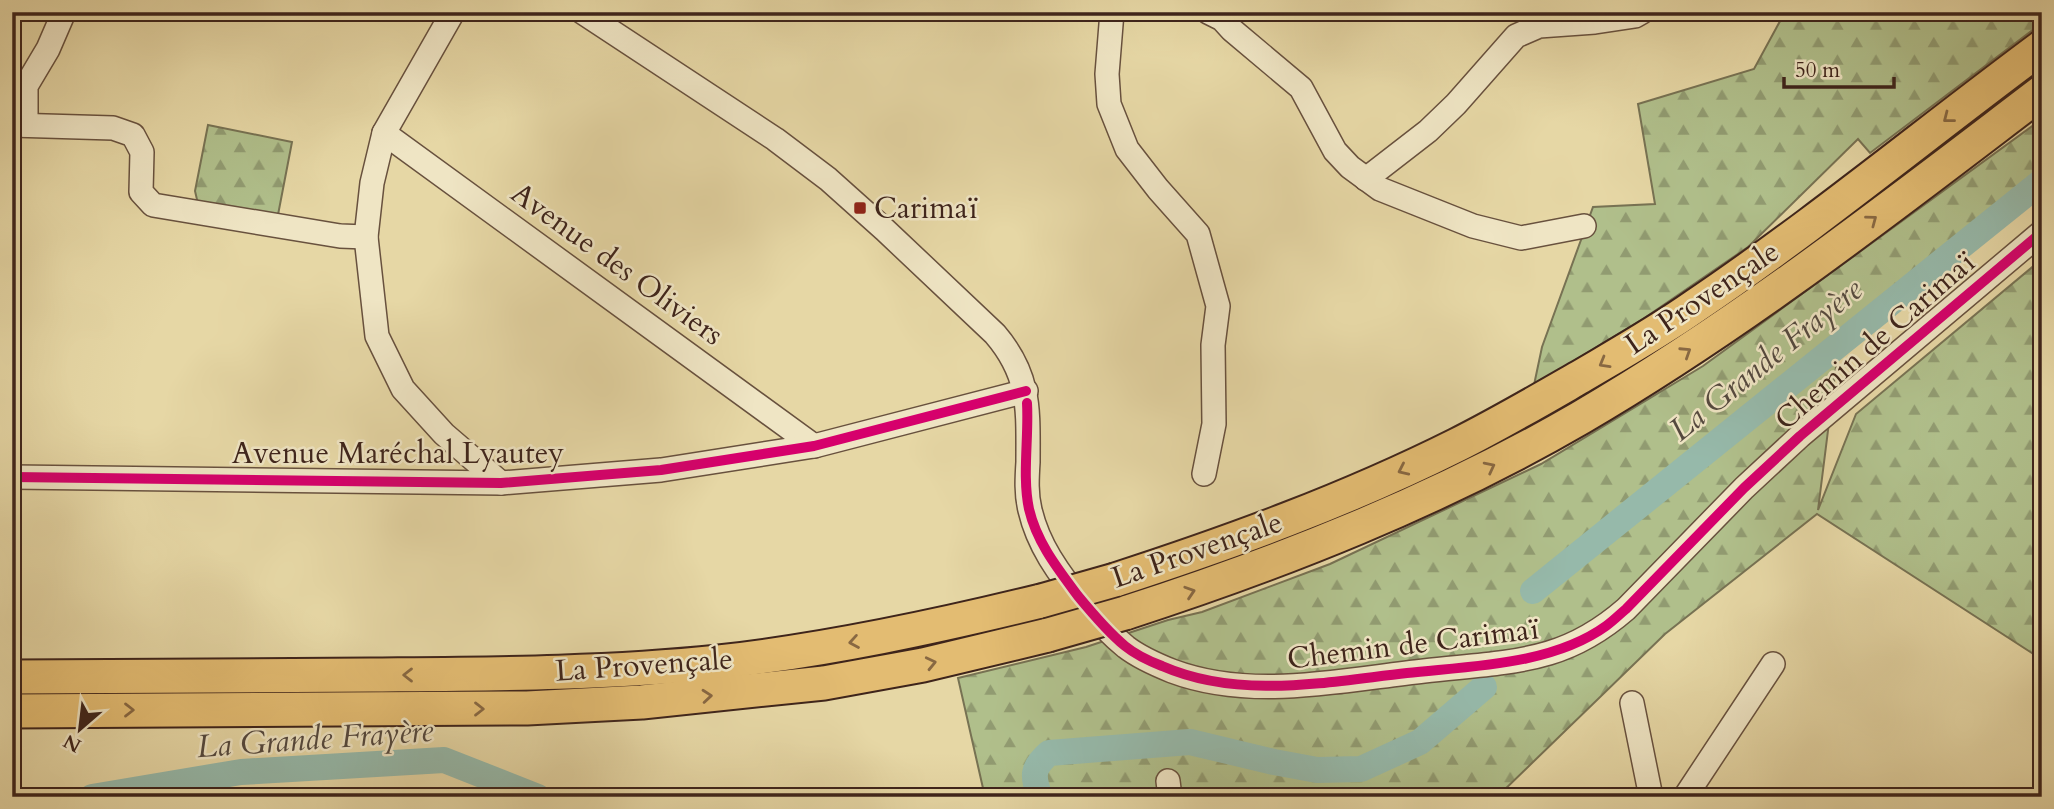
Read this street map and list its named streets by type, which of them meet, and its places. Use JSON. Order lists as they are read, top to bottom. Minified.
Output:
{"streets":{"highway":["La Provençale"],"street":["Avenue des Oliviers","Chemin de Carimaï","Avenue Maréchal Lyautey"]},"crossings":[["Avenue des Oliviers","Avenue Maréchal Lyautey"],["Chemin de Carimaï","Avenue Maréchal Lyautey"]],"water":["La Grande Frayère"],"places":{"transit":["Carimaï"]},"scale_bar":"50 m","north":"bottom left"}
